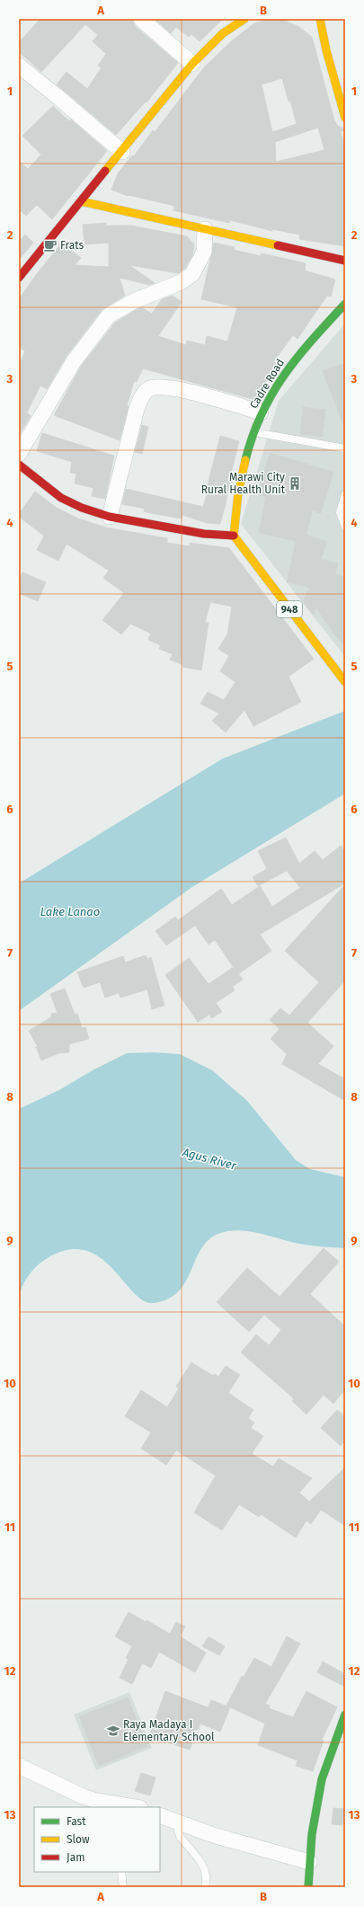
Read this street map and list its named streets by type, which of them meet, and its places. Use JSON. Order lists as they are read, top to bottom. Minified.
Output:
{"streets":{"main road":["Cadre Road","948"]},"crossings":[["Cadre Road","948"]],"water":["Lake Lanao","Agus River"],"places":{"cafe":["Frats"],"building":["Marawi City Rural Health Unit"],"school or university":["Raya Madaya I Elementary School"]},"legend":["Fast","Slow","Jam"],"grid":{"columns":["A","B"],"rows":["1","2","3","4","5","6","7","8","9","10","11","12","13"]}}
